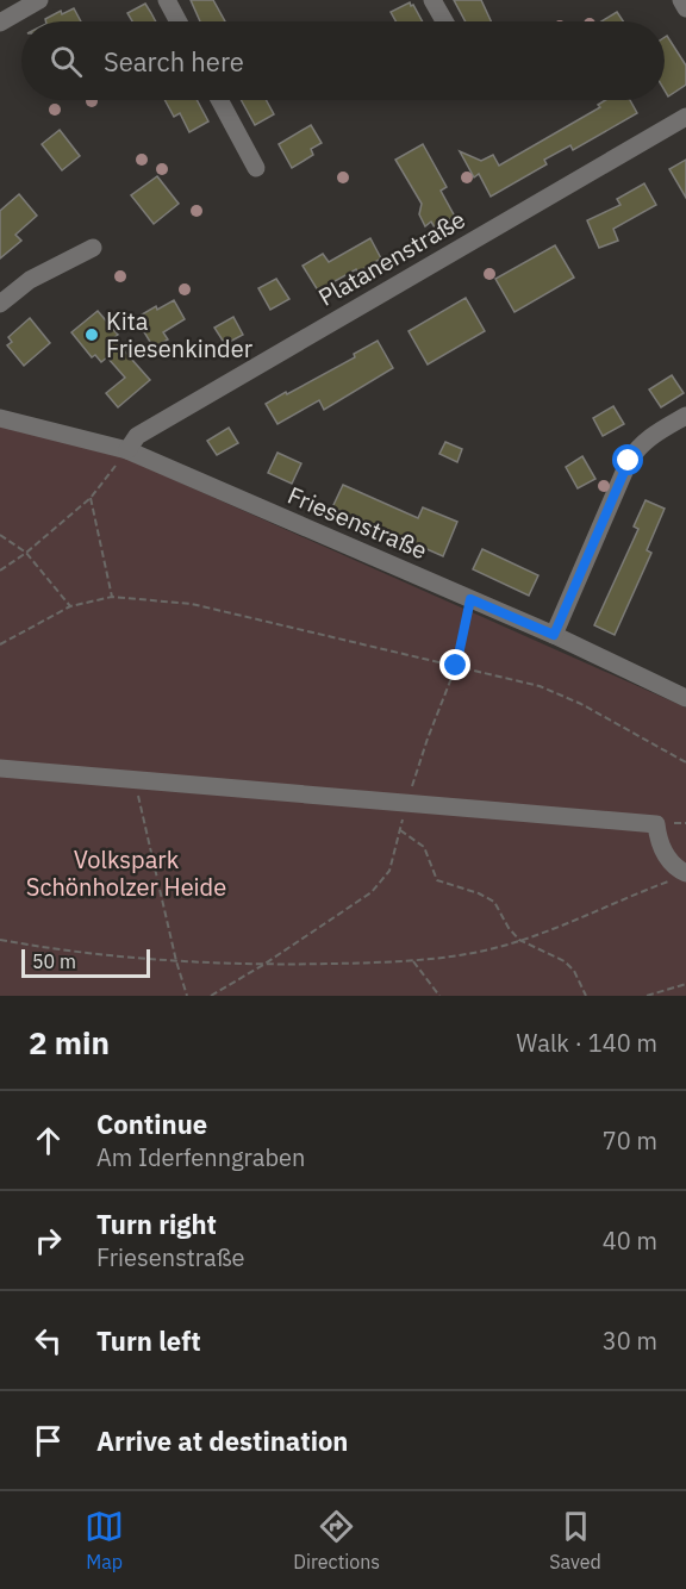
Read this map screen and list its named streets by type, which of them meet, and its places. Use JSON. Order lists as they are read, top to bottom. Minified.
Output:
{"streets":{"street":["Platanenstraße","Friesenstraße"]},"crossings":[["Platanenstraße","Friesenstraße"]],"parks":["Volkspark Schönholzer Heide"],"places":["Kita Friesenkinder"],"scale_bar":"50 m","page":{"search":"Search here","scale":"50 m","heading":["2 min","Walk · 140 m"],"list":[["Continue","Am Iderfenngraben","70 m"],["Turn right","Friesenstraße","40 m"],["Turn left","30 m"],"Arrive at destination"],"nav":["Map","Directions","Saved"]}}
